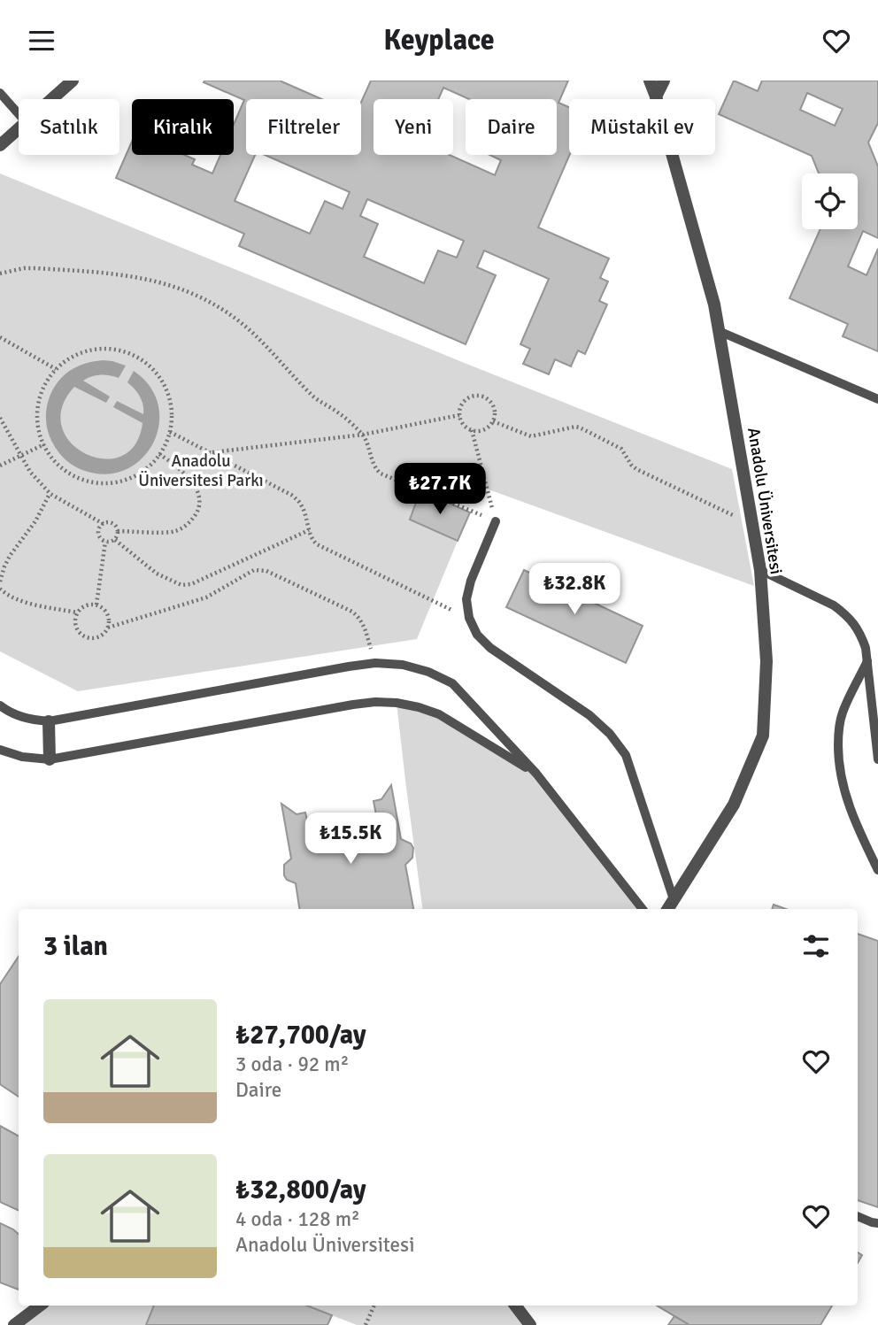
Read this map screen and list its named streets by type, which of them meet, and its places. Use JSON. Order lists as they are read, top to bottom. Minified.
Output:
{"streets":{"street":["Anadolu Üniversitesi"]},"parks":["Anadolu Üniversitesi Parkı"],"page":{"header":"Keyplace","chip":["Satılık","Kiralık","Filtreler","Yeni","Daire","Müstakil ev"],"price":["₺27.7K","₺32.8K","₺15.5K"],"heading":"3 ilan","list":[{"name":"₺27,700/ay","note":"3 oda · 92 m² · Daire"},{"name":"₺32,800/ay","note":"4 oda · 128 m² · Anadolu Üniversitesi"}]}}
